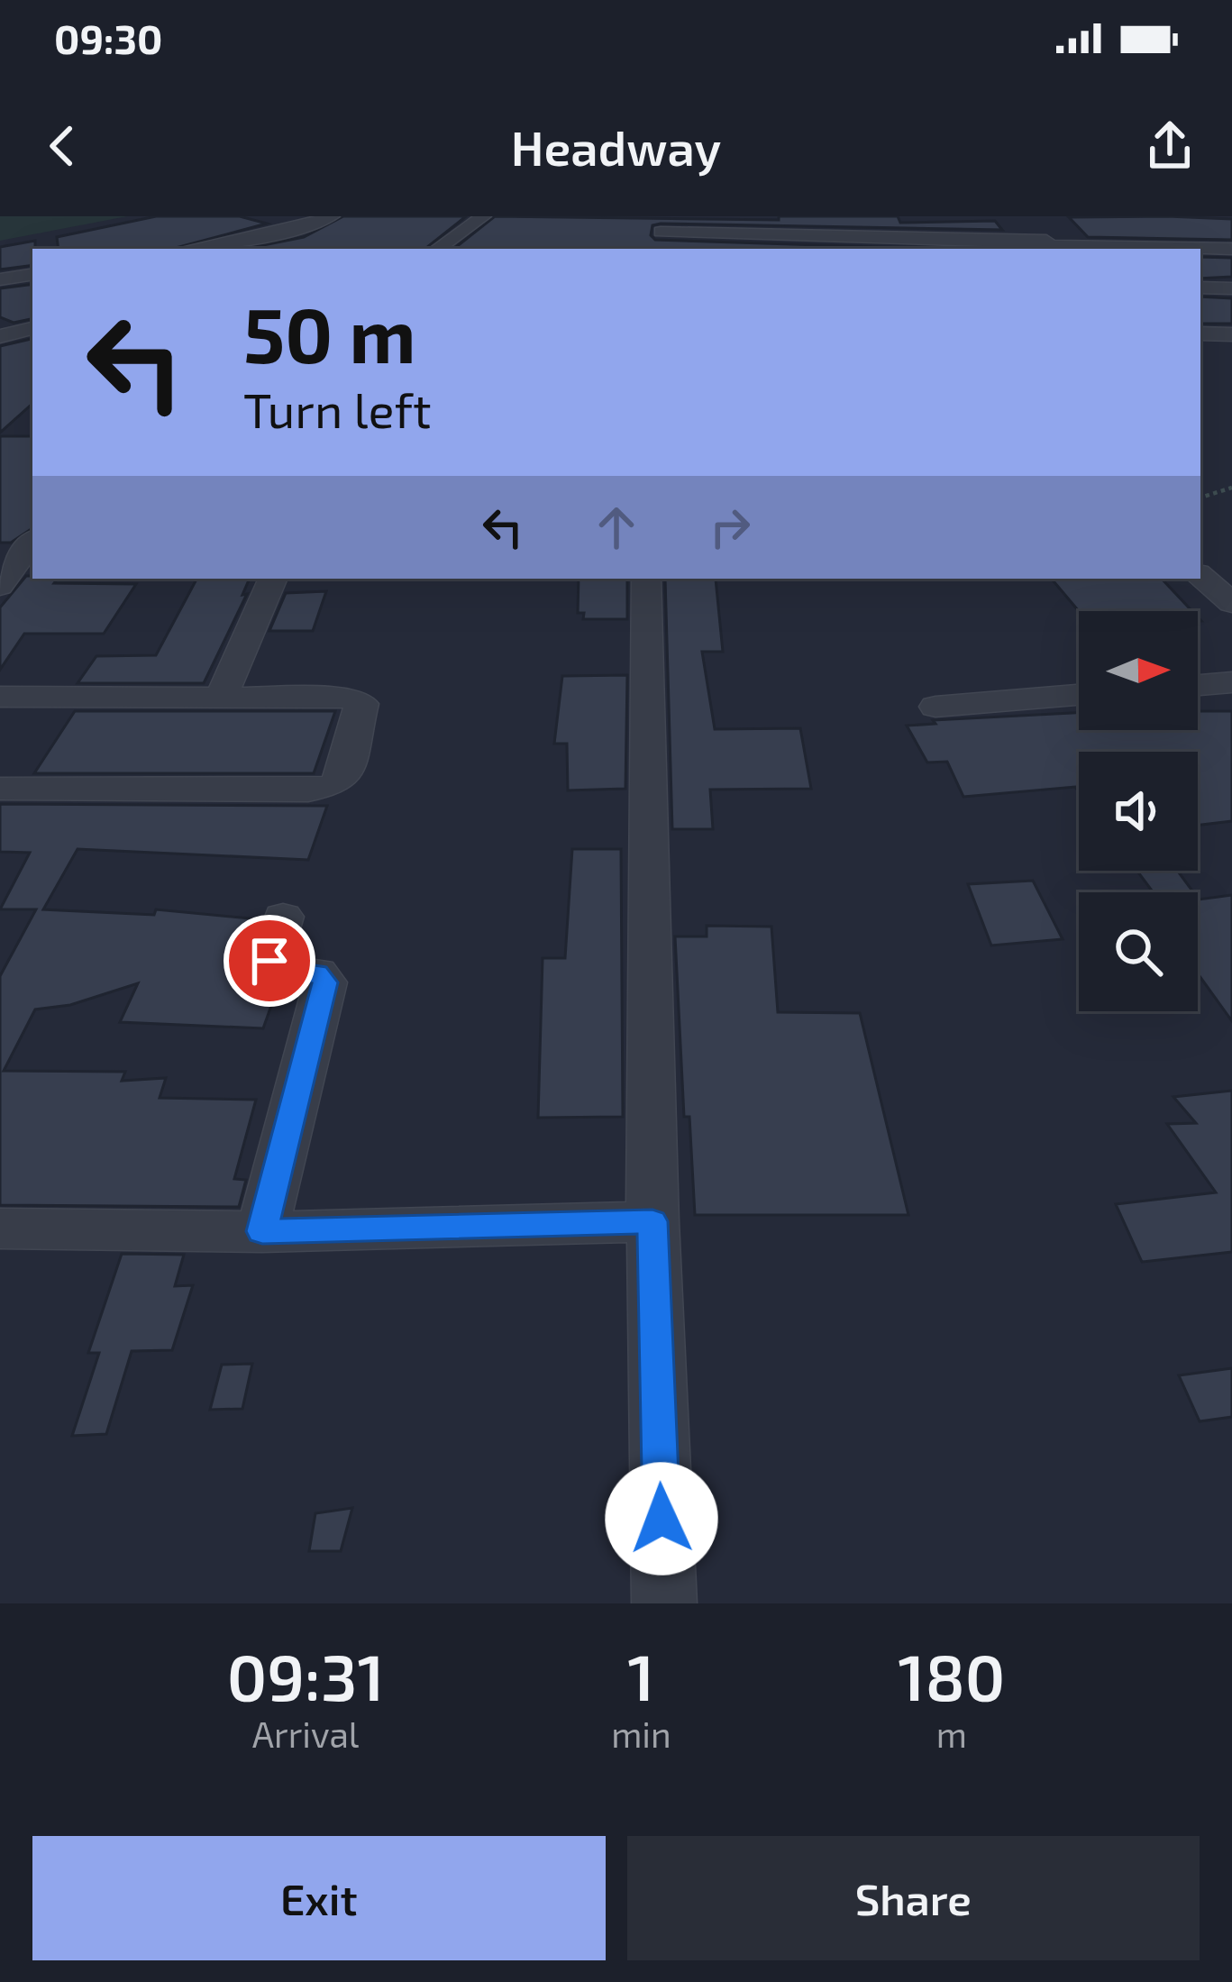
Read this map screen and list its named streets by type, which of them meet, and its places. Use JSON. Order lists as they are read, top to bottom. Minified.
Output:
{"north":"right","page":{"status":"09:30","header":"Headway","turn":["50 m","Turn left"],"eta":["09:31","Arrival","1","min","180","m"],"buttons":["Exit","Share"]}}
